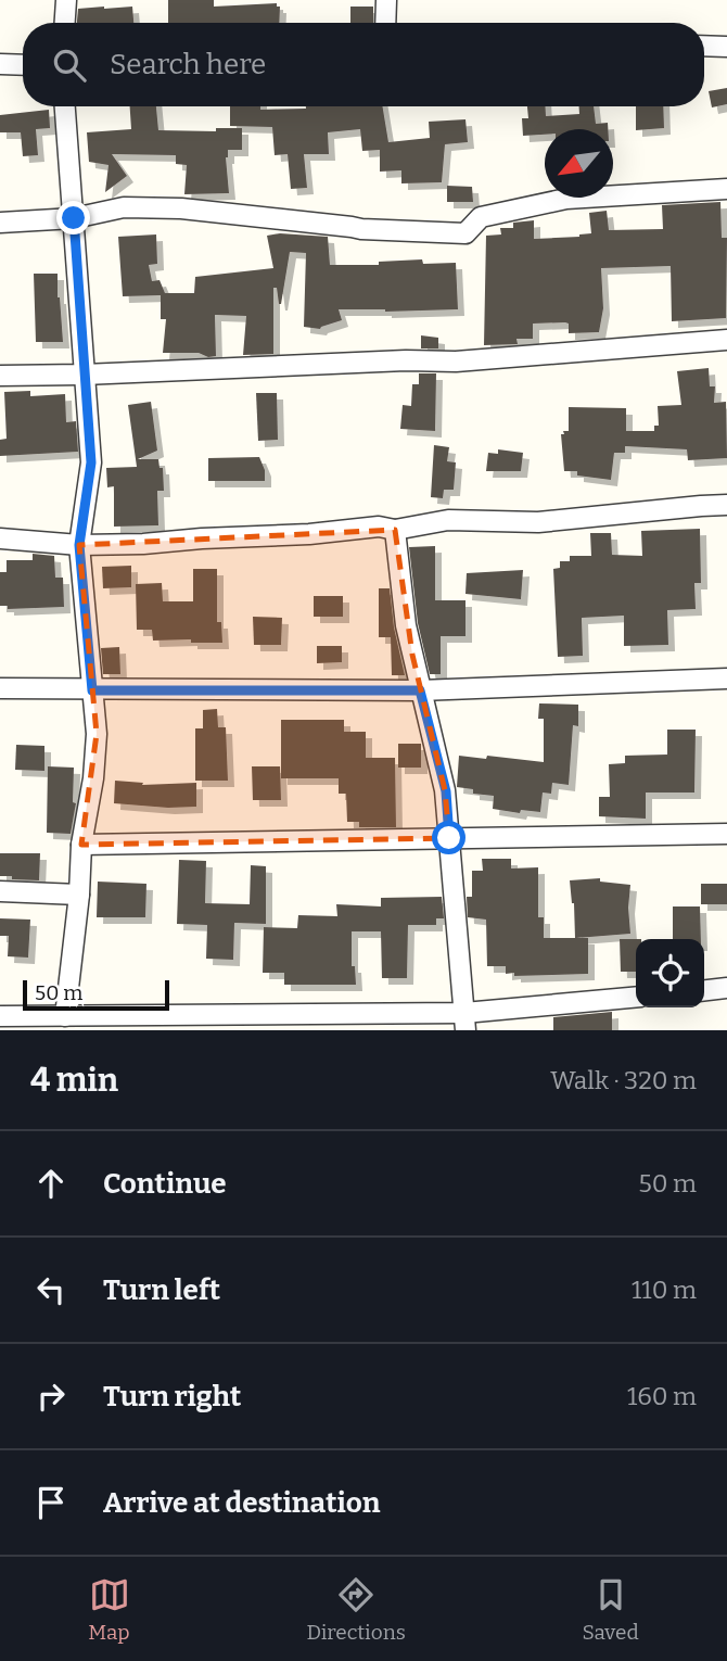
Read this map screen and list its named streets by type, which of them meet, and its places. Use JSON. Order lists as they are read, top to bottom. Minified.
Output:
{"scale_bar":"50 m","north":"bottom left","page":{"search":"Search here","scale":"50 m","heading":["4 min","Walk · 320 m"],"list":[["Continue","50 m"],["Turn left","110 m"],["Turn right","160 m"],"Arrive at destination"],"nav":["Map","Directions","Saved"]}}
